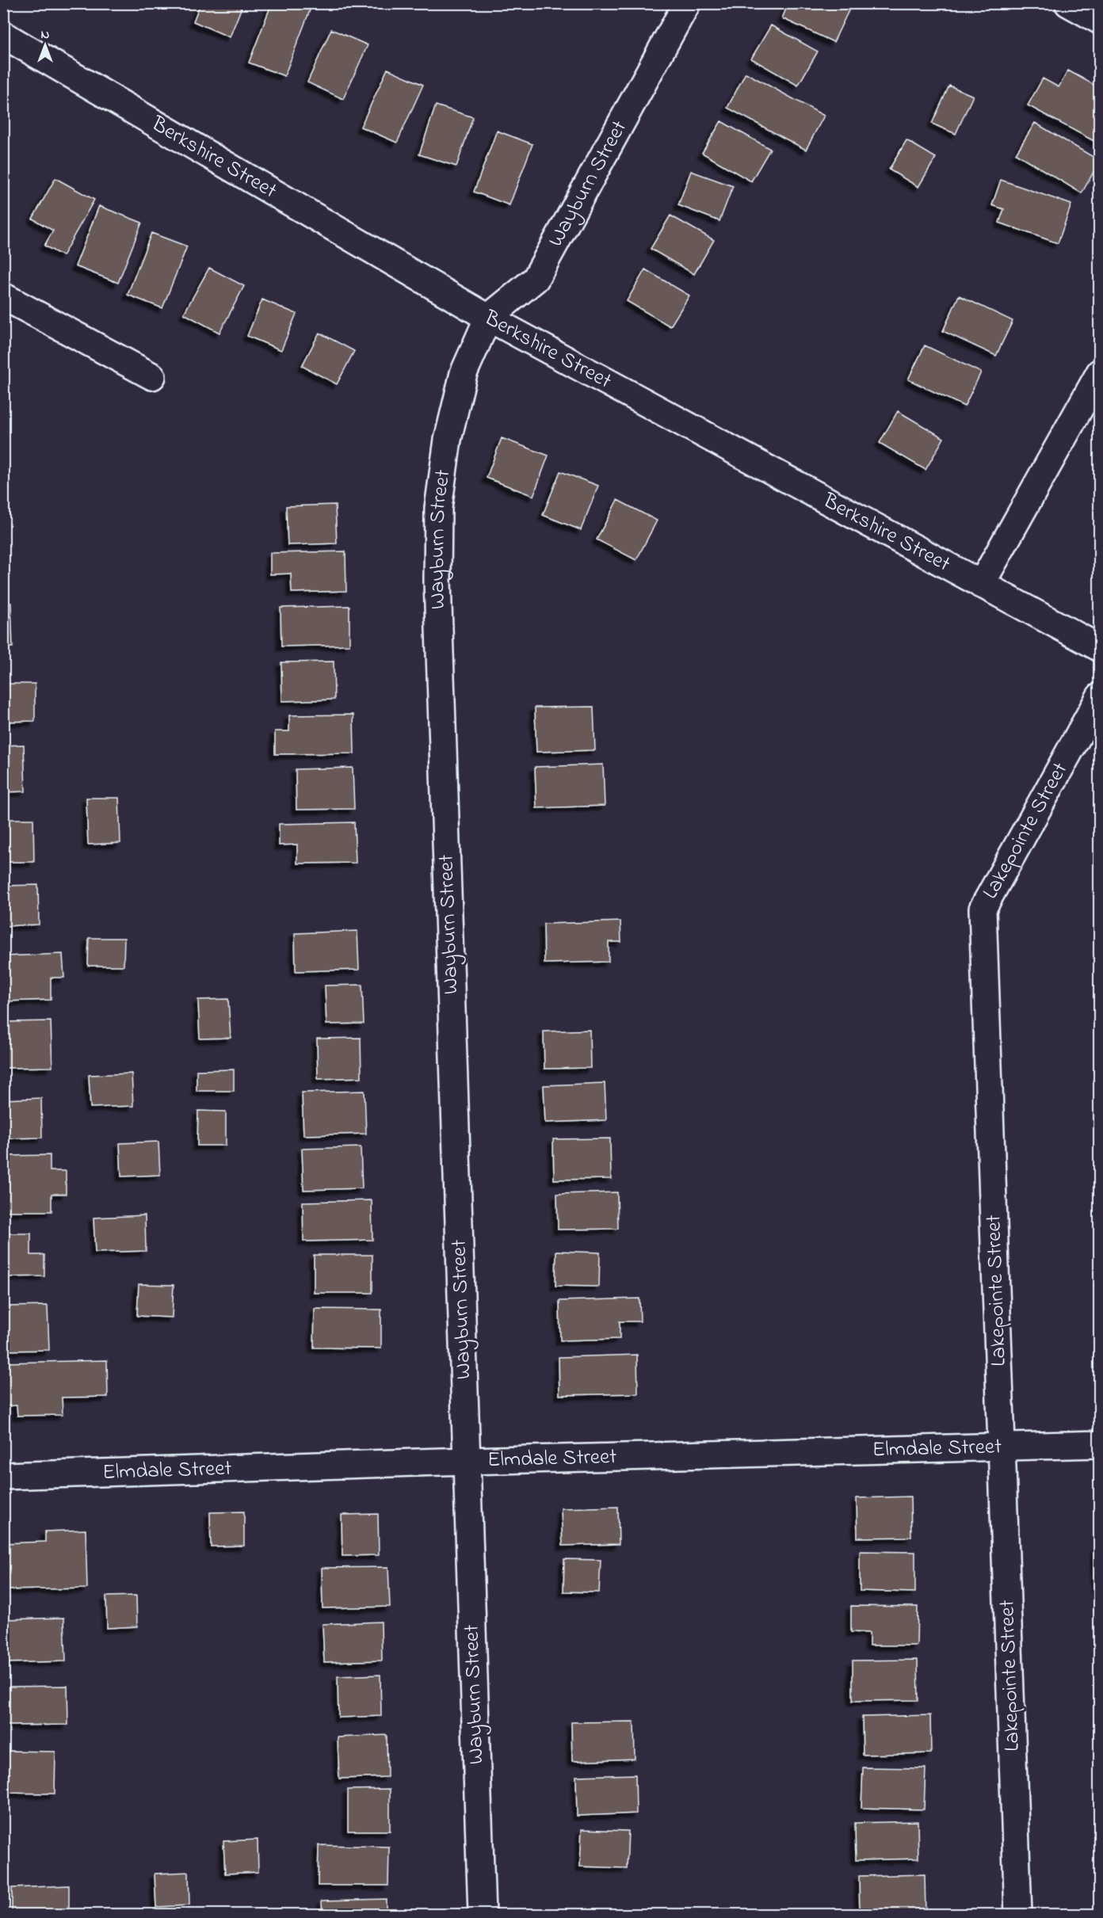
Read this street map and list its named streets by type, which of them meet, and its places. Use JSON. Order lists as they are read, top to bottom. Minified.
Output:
{"streets":{"street":["Berkshire Street","Wayburn Street","Lakepointe Street","Elmdale Street"]},"crossings":[["Berkshire Street","Wayburn Street"],["Wayburn Street","Elmdale Street"],["Lakepointe Street","Elmdale Street"]],"north":"top"}
